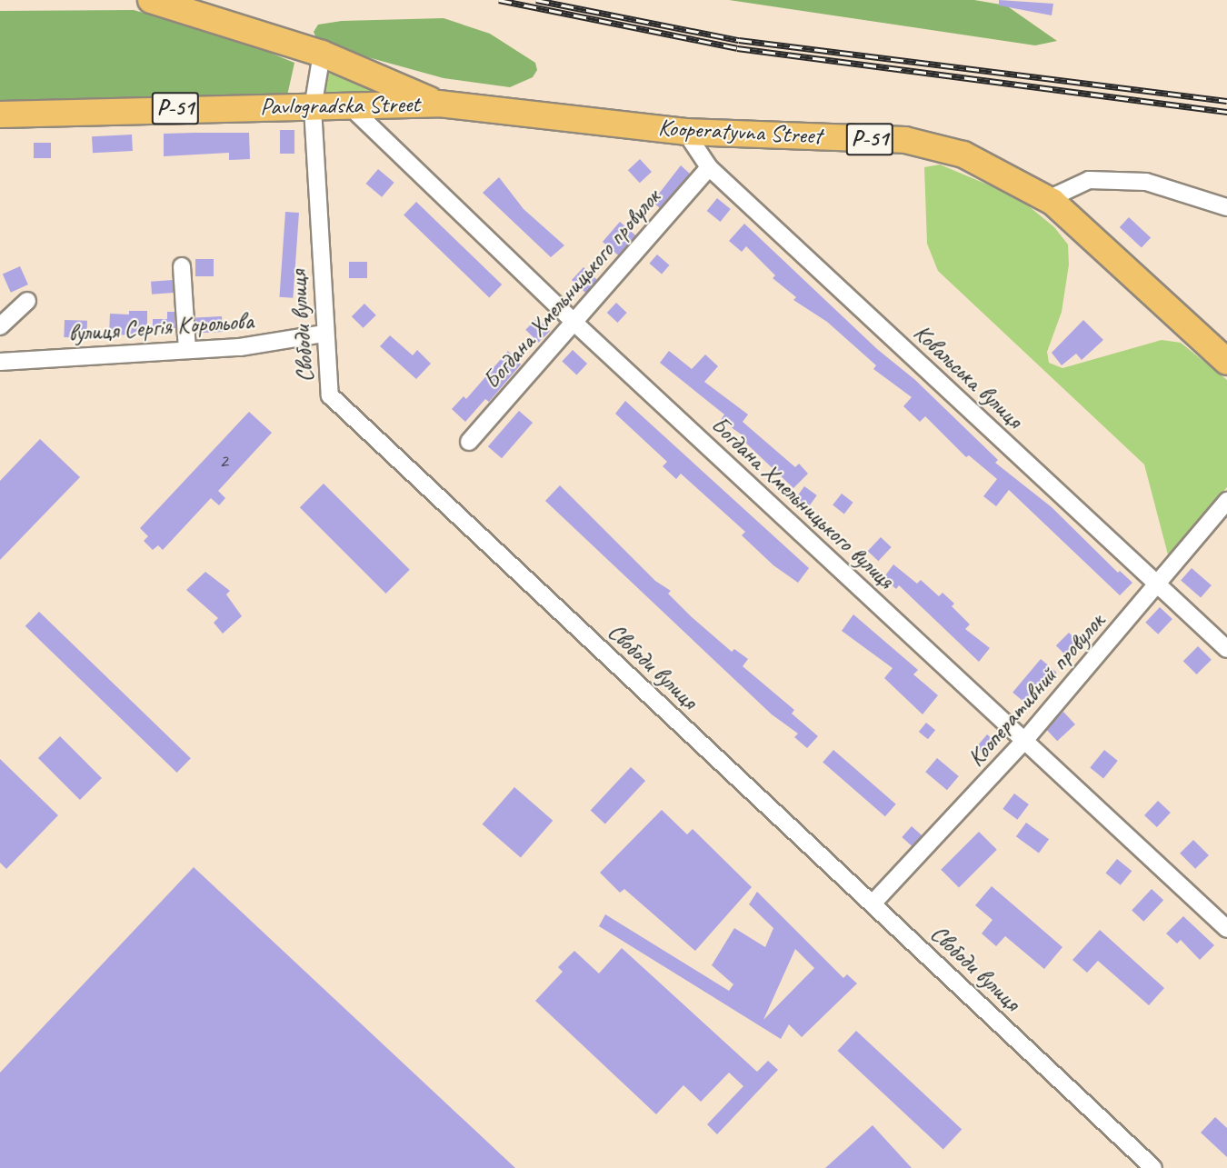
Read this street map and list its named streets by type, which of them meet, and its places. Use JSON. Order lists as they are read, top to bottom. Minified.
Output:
{"streets":{"main road":["Pavlogradska Street","Р-51","Kooperatyvna Street"],"street":["Богдана Хмельницького провулок","Свободи вулиця","вулиця Сергія Корольова","Ковальська вулиця","Богдана Хмельницького вулиця","Кооперативний провулок"]},"crossings":[["Pavlogradska Street","Kooperatyvna Street"],["Pavlogradska Street","Свободи вулиця"],["Pavlogradska Street","Богдана Хмельницького вулиця"],["Kooperatyvna Street","Ковальська вулиця"],["Богдана Хмельницького провулок","Ковальська вулиця"],["Богдана Хмельницького провулок","Богдана Хмельницького вулиця"],["Свободи вулиця","вулиця Сергія Корольова"],["Свободи вулиця","Кооперативний провулок"],["Ковальська вулиця","Кооперативний провулок"],["Богдана Хмельницького вулиця","Кооперативний провулок"]],"house_numbers":["2"]}
